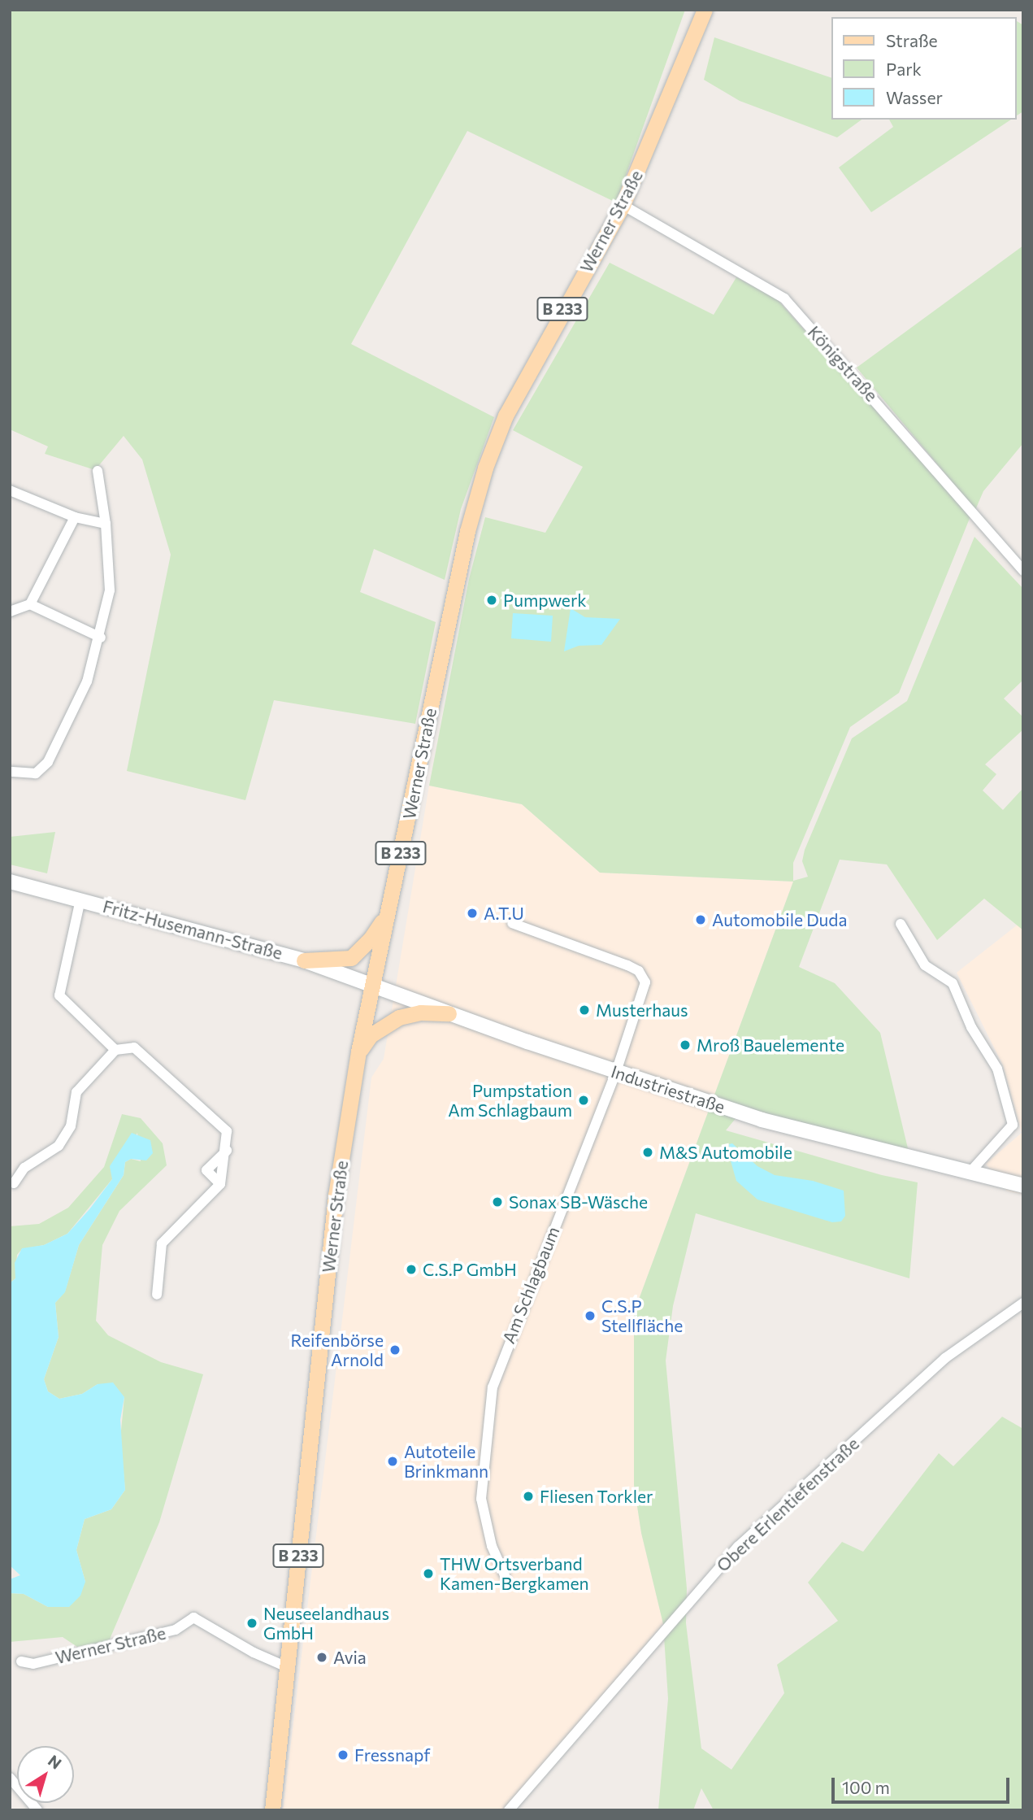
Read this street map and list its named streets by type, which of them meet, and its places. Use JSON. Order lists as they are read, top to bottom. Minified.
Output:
{"streets":{"main road":["Werner Straße","B 233"],"street":["Königstraße","Fritz-Husemann-Straße","Industriestraße","Am Schlagbaum","Obere Erlentiefenstraße"]},"crossings":[["Werner Straße","Königstraße"],["Werner Straße","Fritz-Husemann-Straße"],["Werner Straße","Industriestraße"],["Fritz-Husemann-Straße","Industriestraße"],["Industriestraße","Am Schlagbaum"]],"places":["Pumpwerk","A.T.U","Automobile Duda","Musterhaus","Mroß Bauelemente","Pumpstation Am Schlagbaum","M&S Automobile","Sonax SB-Wäsche","C.S.P GmbH","C.S.P Stellfläche","Reifenbörse Arnold","Autoteile Brinkmann","Fliesen Torkler","THW Ortsverband Kamen-Bergkamen","Neuseelandhaus GmbH","Avia","Fressnapf"],"legend":["Straße","Park","Wasser"],"scale_bar":"100 m","north":"top right"}
